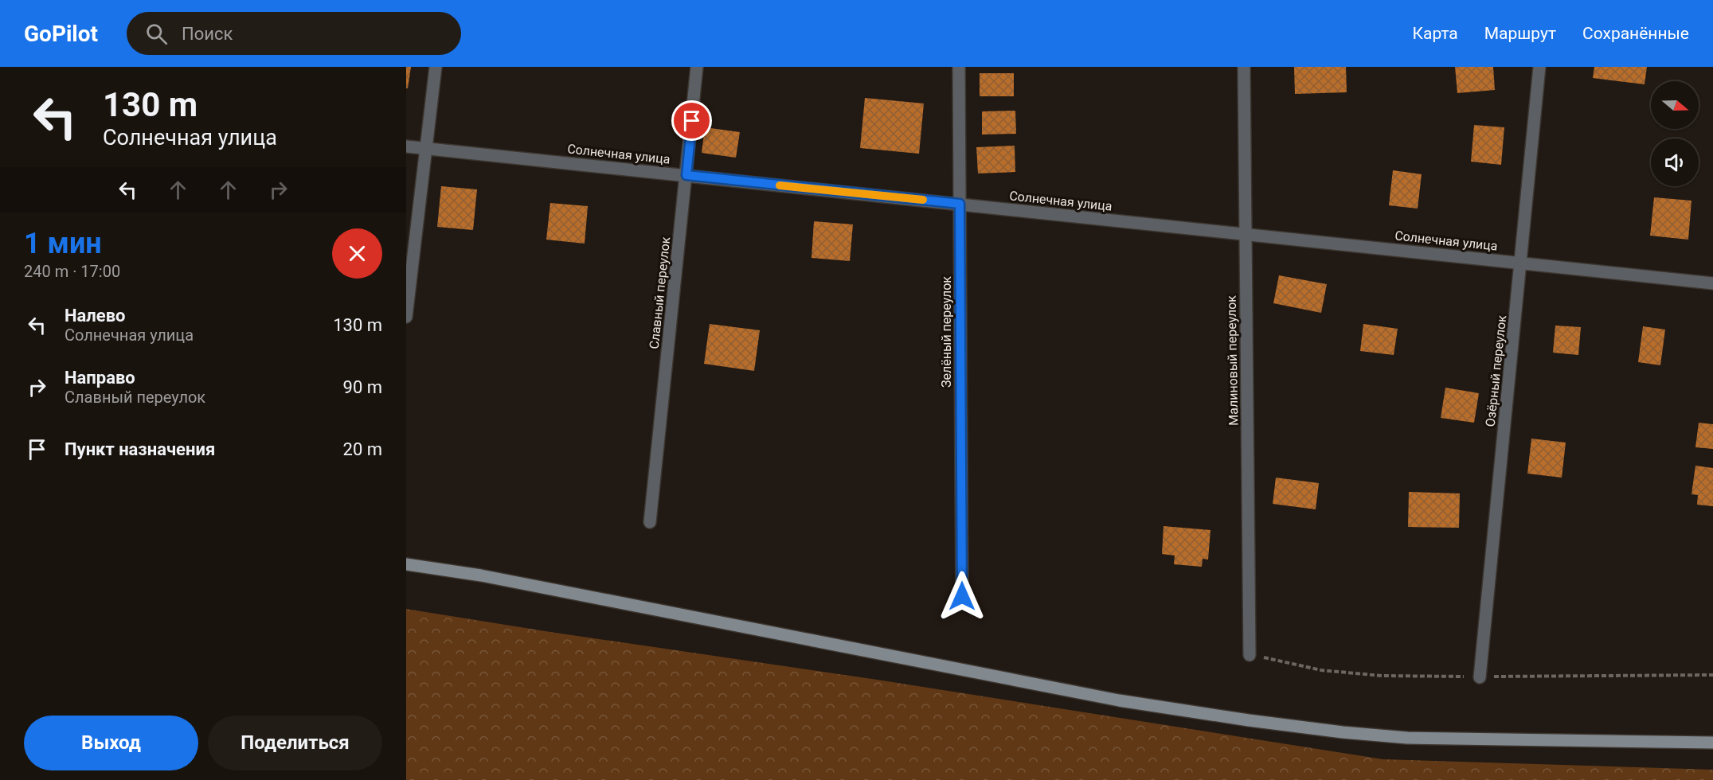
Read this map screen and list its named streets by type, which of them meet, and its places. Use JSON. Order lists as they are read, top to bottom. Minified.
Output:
{"streets":{"street":["Солнечная улица","Славный переулок","Зелёный переулок","Малиновый переулок","Озёрный переулок"]},"crossings":[["Солнечная улица","Славный переулок"],["Солнечная улица","Зелёный переулок"],["Солнечная улица","Малиновый переулок"],["Солнечная улица","Озёрный переулок"]],"north":"right","page":{"header":"GoPilot","search":"Поиск","nav":["Карта","Маршрут","Сохранённые"],"turn":["130 m","Солнечная улица"],"heading":["1 мин","240 m · 17:00"],"list":[{"name":"Налево","note":"Солнечная улица","value":"130 m"},{"name":"Направо","note":"Славный переулок","value":"90 m"},{"name":"Пункт назначения","value":"20 m"}],"buttons":["Выход","Поделиться"]}}
